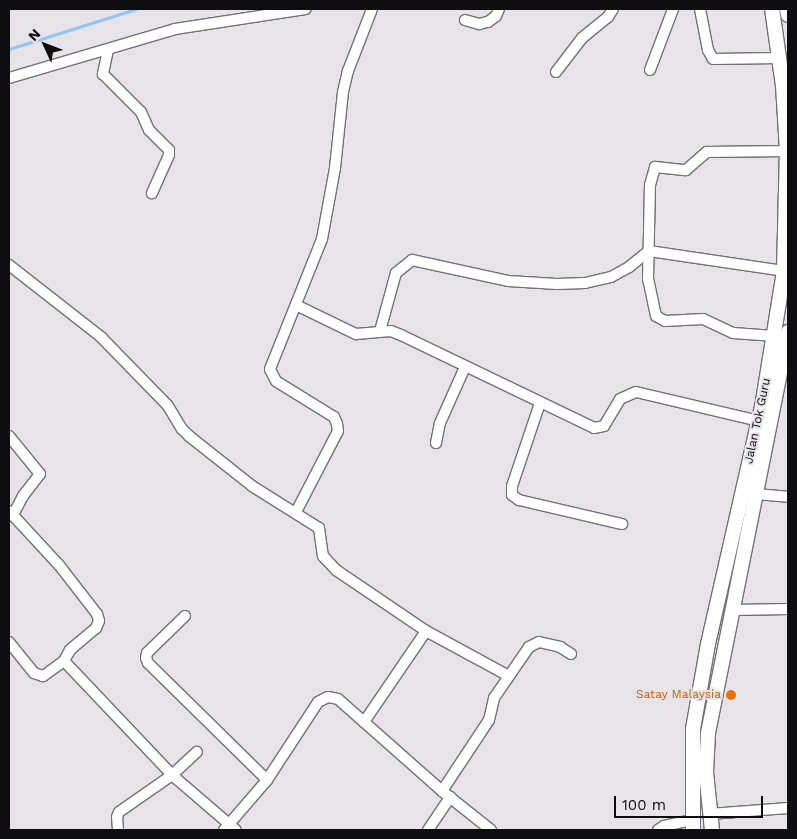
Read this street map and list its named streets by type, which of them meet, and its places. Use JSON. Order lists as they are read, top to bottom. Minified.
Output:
{"streets":{"main road":["Jalan Tok Guru"]},"places":["Satay Malaysia"],"scale_bar":"100 m","north":"top left"}
